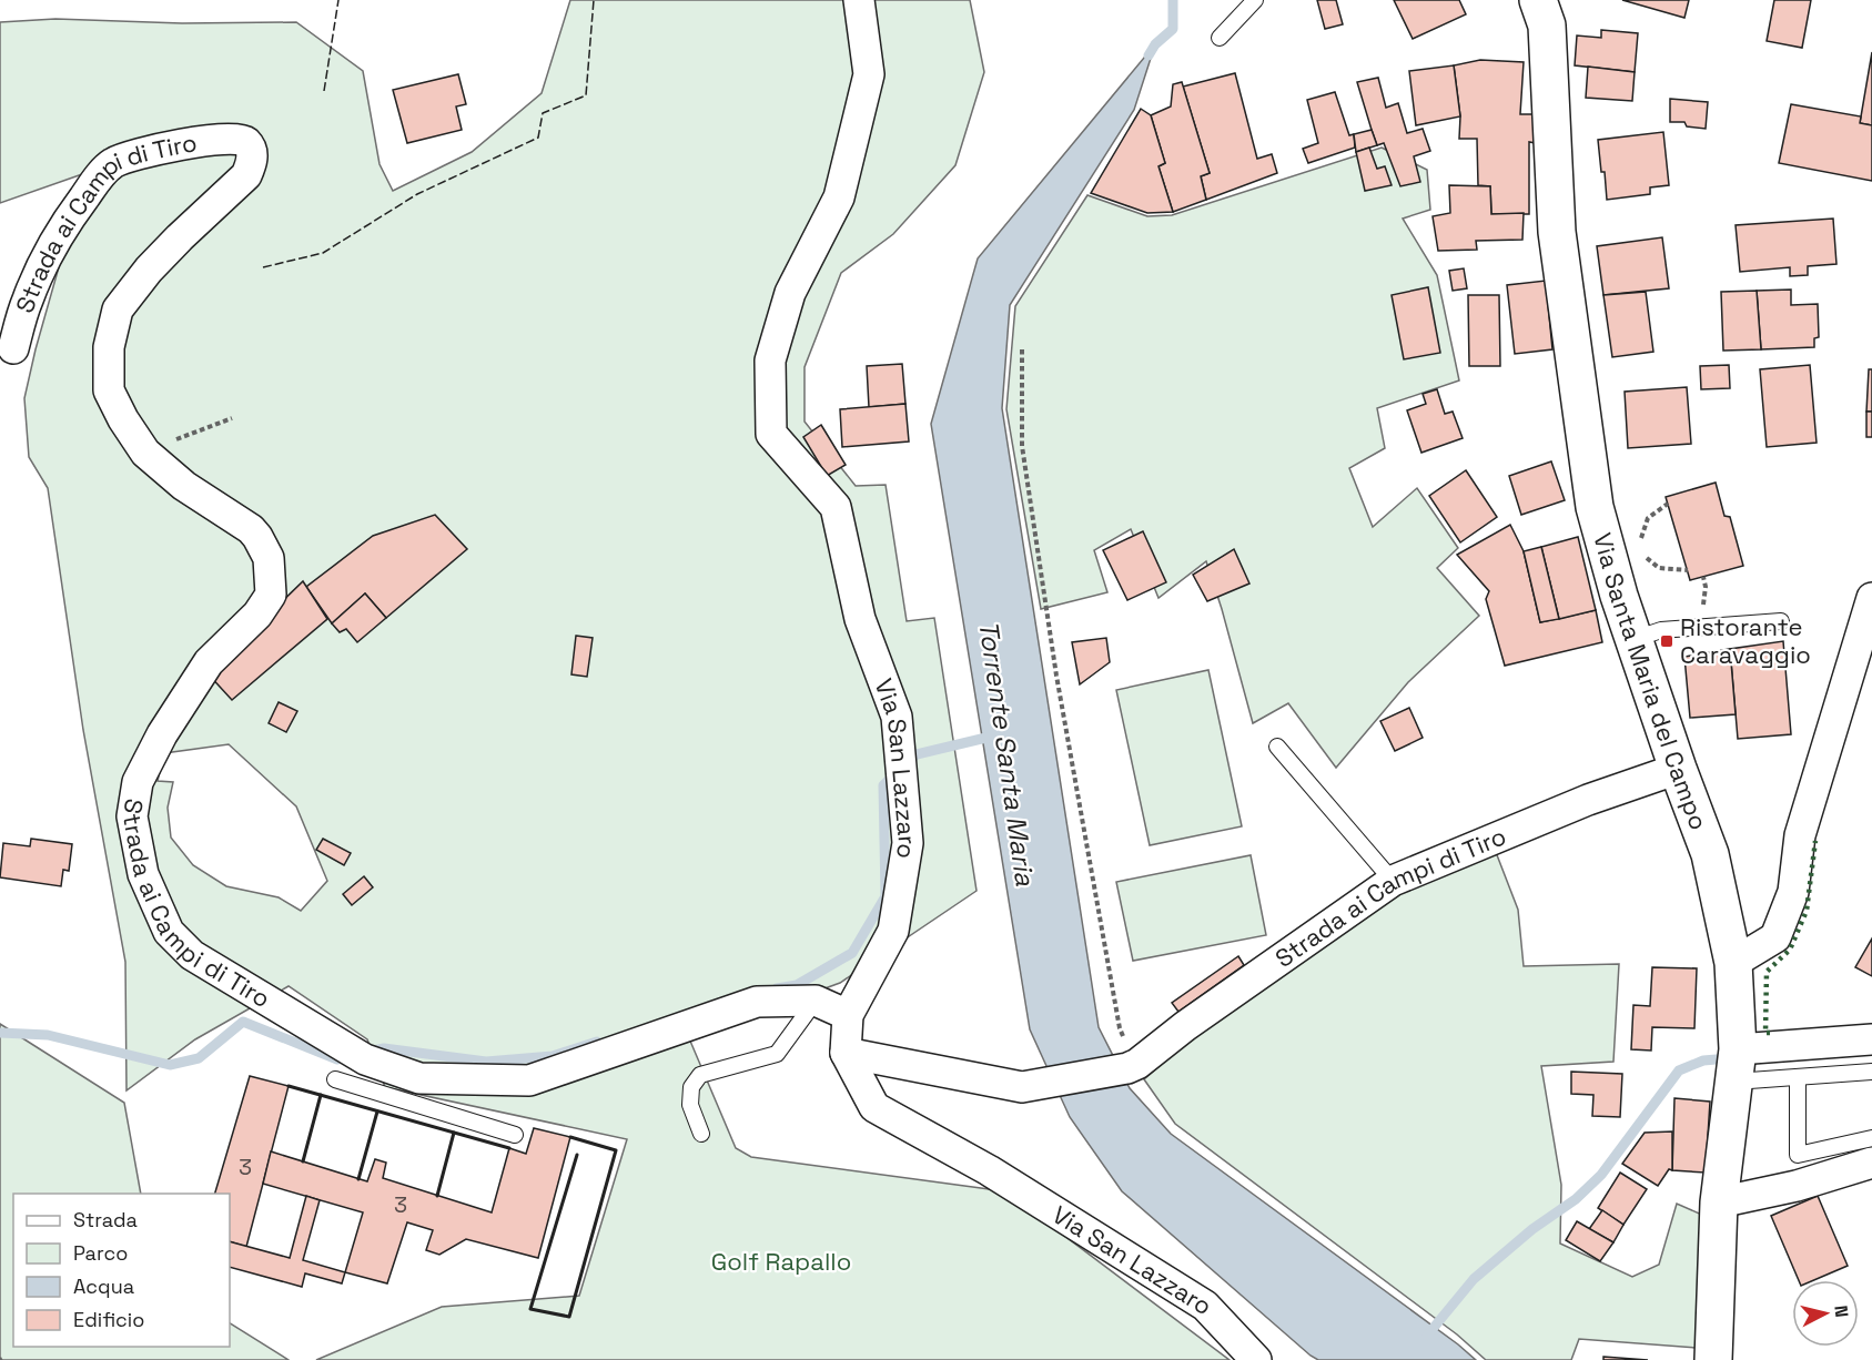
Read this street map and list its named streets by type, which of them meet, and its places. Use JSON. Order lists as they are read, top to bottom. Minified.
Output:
{"streets":{"street":["Strada ai Campi di Tiro","Via Santa Maria del Campo","Via San Lazzaro"]},"crossings":[["Strada ai Campi di Tiro","Via Santa Maria del Campo"],["Strada ai Campi di Tiro","Via San Lazzaro"]],"water":["Torrente Santa Maria"],"parks":["Golf Rapallo"],"places":{"transit":["Ristorante Caravaggio"]},"house_numbers":["3","3"],"legend":["Strada","Parco","Acqua","Edificio"],"north":"right"}
